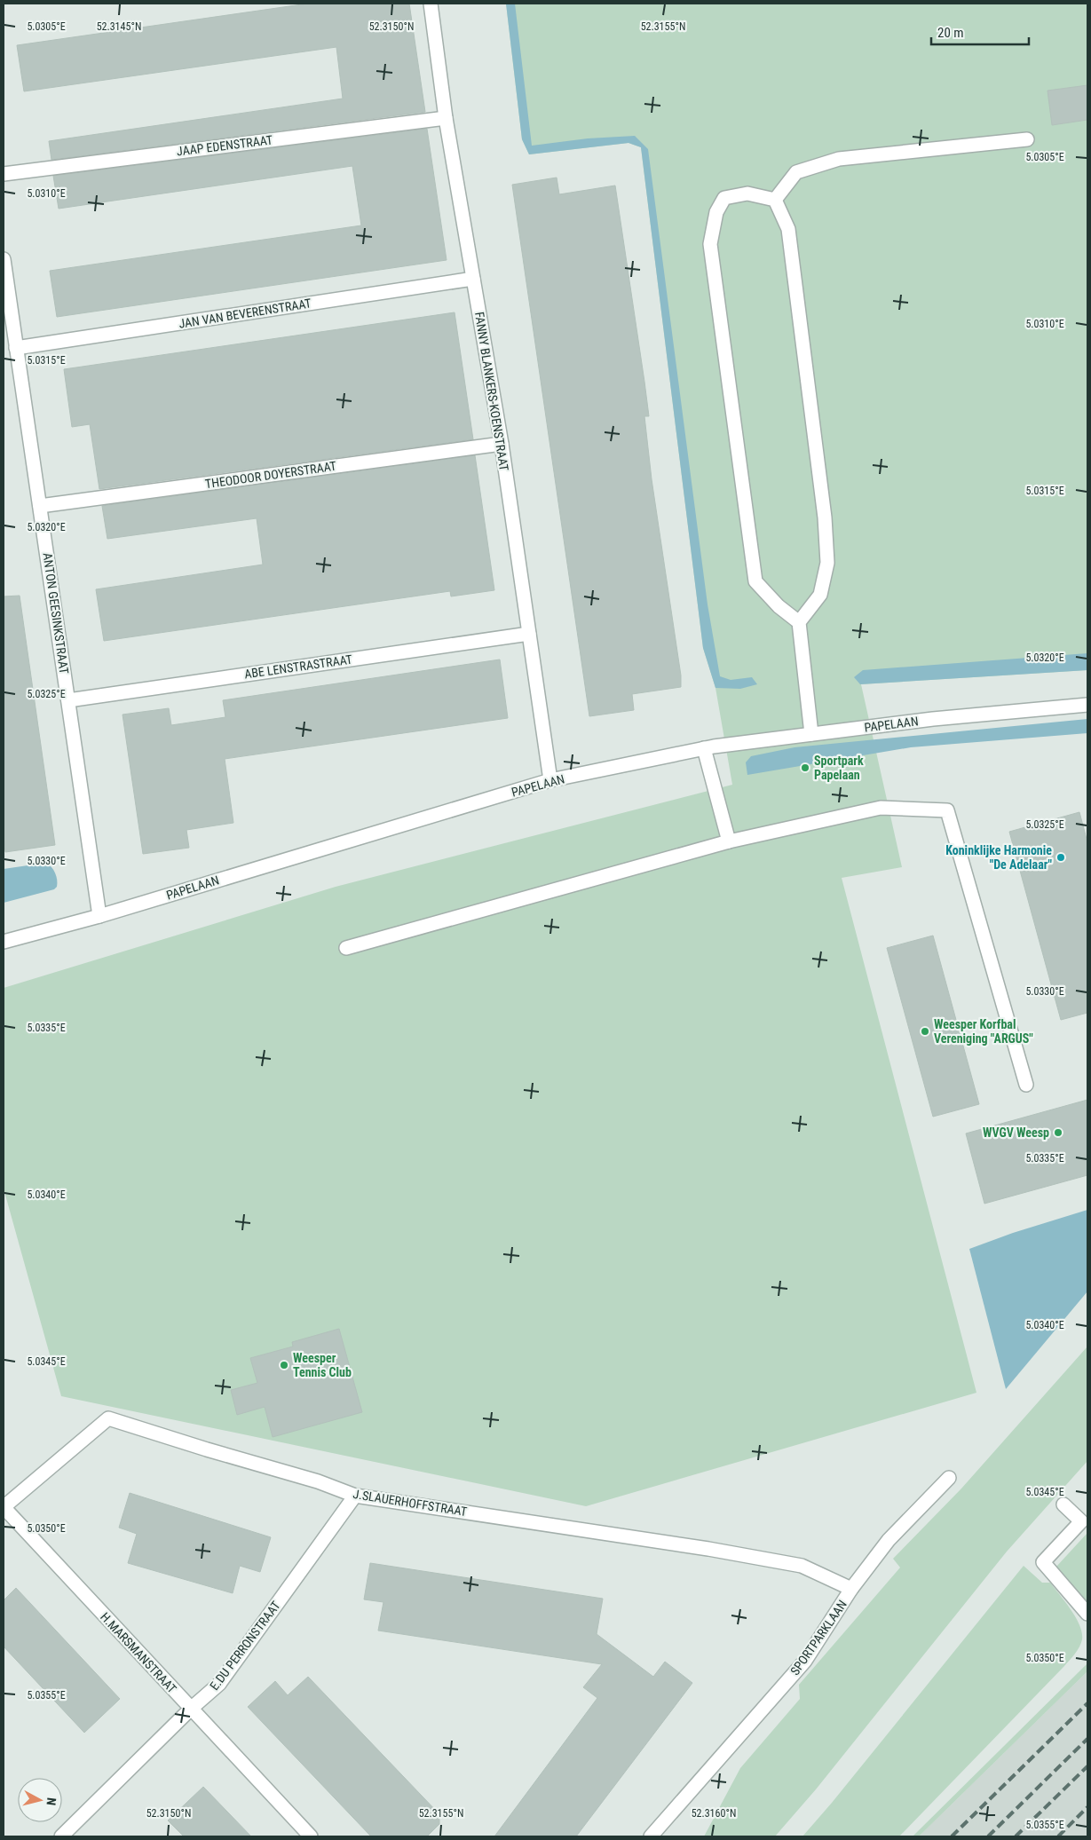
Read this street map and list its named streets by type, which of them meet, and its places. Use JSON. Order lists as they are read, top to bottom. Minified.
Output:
{"streets":{"street":["JAAP EDENSTRAAT","JAN VAN BEVERENSTRAAT","FANNY BLANKERS-KOENSTRAAT","THEODOOR DOYERSTRAAT","ANTON GEESINKSTRAAT","ABE LENSTRASTRAAT","PAPELAAN","J.SLAUERHOFFSTRAAT","SPORTPARKLAAN","E.DU PERRONSTRAAT","H.MARSMANSTRAAT"]},"crossings":[["JAAP EDENSTRAAT","FANNY BLANKERS-KOENSTRAAT"],["JAN VAN BEVERENSTRAAT","FANNY BLANKERS-KOENSTRAAT"],["JAN VAN BEVERENSTRAAT","ANTON GEESINKSTRAAT"],["FANNY BLANKERS-KOENSTRAAT","THEODOOR DOYERSTRAAT"],["FANNY BLANKERS-KOENSTRAAT","ABE LENSTRASTRAAT"],["FANNY BLANKERS-KOENSTRAAT","PAPELAAN"],["THEODOOR DOYERSTRAAT","ANTON GEESINKSTRAAT"],["ANTON GEESINKSTRAAT","ABE LENSTRASTRAAT"],["ANTON GEESINKSTRAAT","PAPELAAN"],["J.SLAUERHOFFSTRAAT","SPORTPARKLAAN"],["J.SLAUERHOFFSTRAAT","E.DU PERRONSTRAAT"],["J.SLAUERHOFFSTRAAT","H.MARSMANSTRAAT"],["E.DU PERRONSTRAAT","H.MARSMANSTRAAT"]],"places":["Sportpark Papelaan","Koninklijke Harmonie \"De Adelaar\"","Weesper Korfbal Vereniging \"ARGUS\"","WVGV Weesp","Weesper Tennis Club"],"scale_bar":"20 m","north":"right","coordinates":["5.0305°E","52.3145°N","52.3150°N","52.3155°N","5.0310°E","5.0315°E","5.0320°E","5.0325°E","5.0330°E","5.0335°E","5.0340°E","5.0345°E","5.0350°E","5.0355°E","52.3160°N"]}
